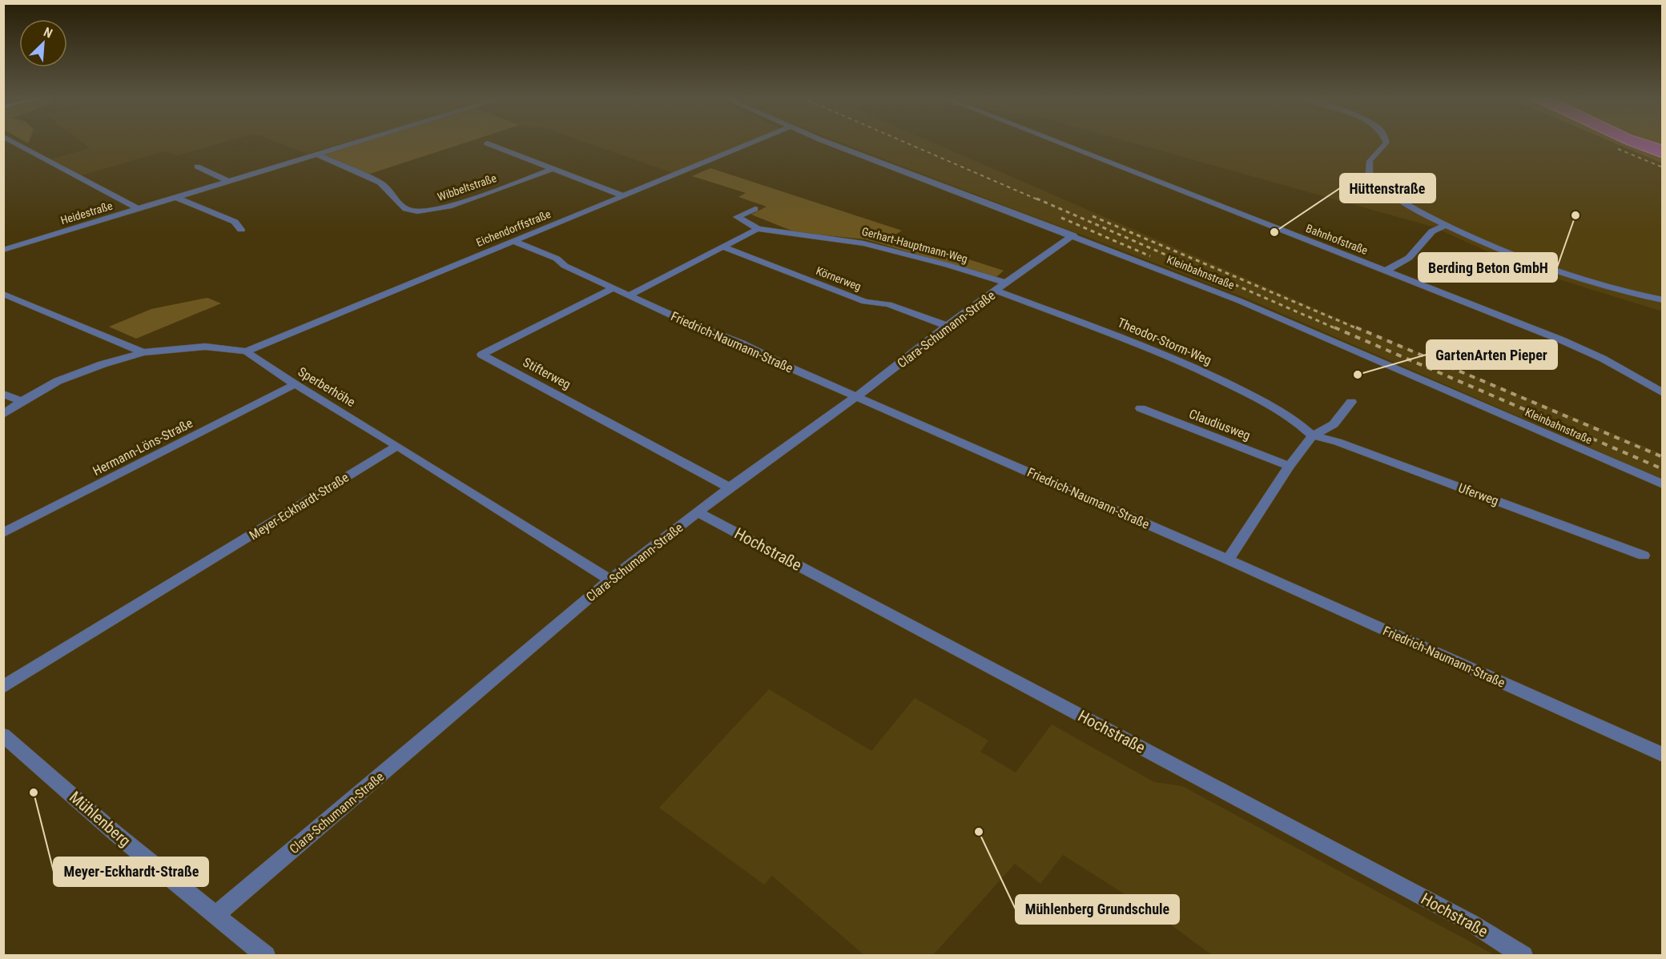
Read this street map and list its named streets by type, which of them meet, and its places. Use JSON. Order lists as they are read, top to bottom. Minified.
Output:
{"streets":{"street":["Wibbeltstraße","Heidestraße","Eichendorffstraße","Bahnhofstraße","Gerhart-Hauptmann-Weg","Kleinbahnstraße","Körnerweg","Clara-Schumann-Straße","Theodor-Storm-Weg","Friedrich-Naumann-Straße","Stifterweg","Sperberhöhe","Claudiusweg","Hermann-Löns-Straße","Uferweg","Meyer-Eckhardt-Straße","Hochstraße","Mühlenberg"]},"crossings":[["Wibbeltstraße","Heidestraße"],["Eichendorffstraße","Friedrich-Naumann-Straße"],["Eichendorffstraße","Sperberhöhe"],["Gerhart-Hauptmann-Weg","Clara-Schumann-Straße"],["Kleinbahnstraße","Clara-Schumann-Straße"],["Körnerweg","Clara-Schumann-Straße"],["Clara-Schumann-Straße","Theodor-Storm-Weg"],["Clara-Schumann-Straße","Friedrich-Naumann-Straße"],["Clara-Schumann-Straße","Stifterweg"],["Clara-Schumann-Straße","Sperberhöhe"],["Clara-Schumann-Straße","Hochstraße"],["Clara-Schumann-Straße","Mühlenberg"],["Theodor-Storm-Weg","Uferweg"],["Friedrich-Naumann-Straße","Stifterweg"],["Sperberhöhe","Hermann-Löns-Straße"],["Sperberhöhe","Meyer-Eckhardt-Straße"]],"places":["Berding Beton GmbH","Hüttenstraße","GartenArten Pieper","Meyer-Eckhardt-Straße","Mühlenberg Grundschule"],"north":"top right"}
